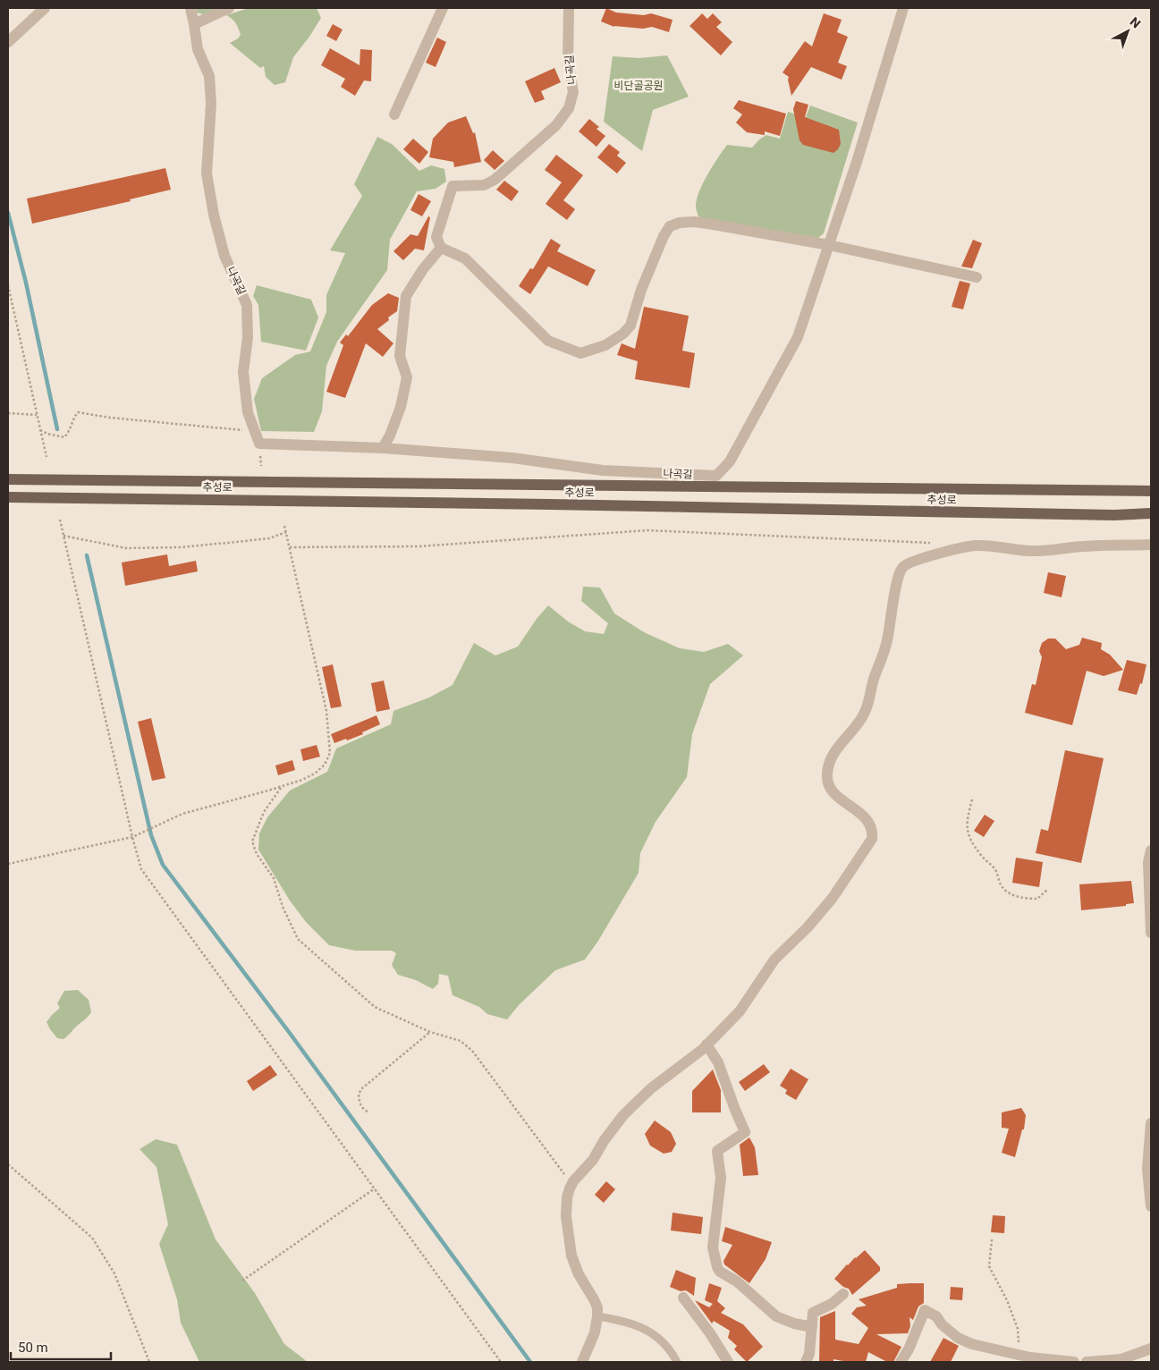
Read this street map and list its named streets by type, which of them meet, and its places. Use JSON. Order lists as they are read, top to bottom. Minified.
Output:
{"streets":{"main road":["추성로"],"street":["나곡길"]},"parks":["비단골공원"],"scale_bar":"50 m","north":"top right"}
